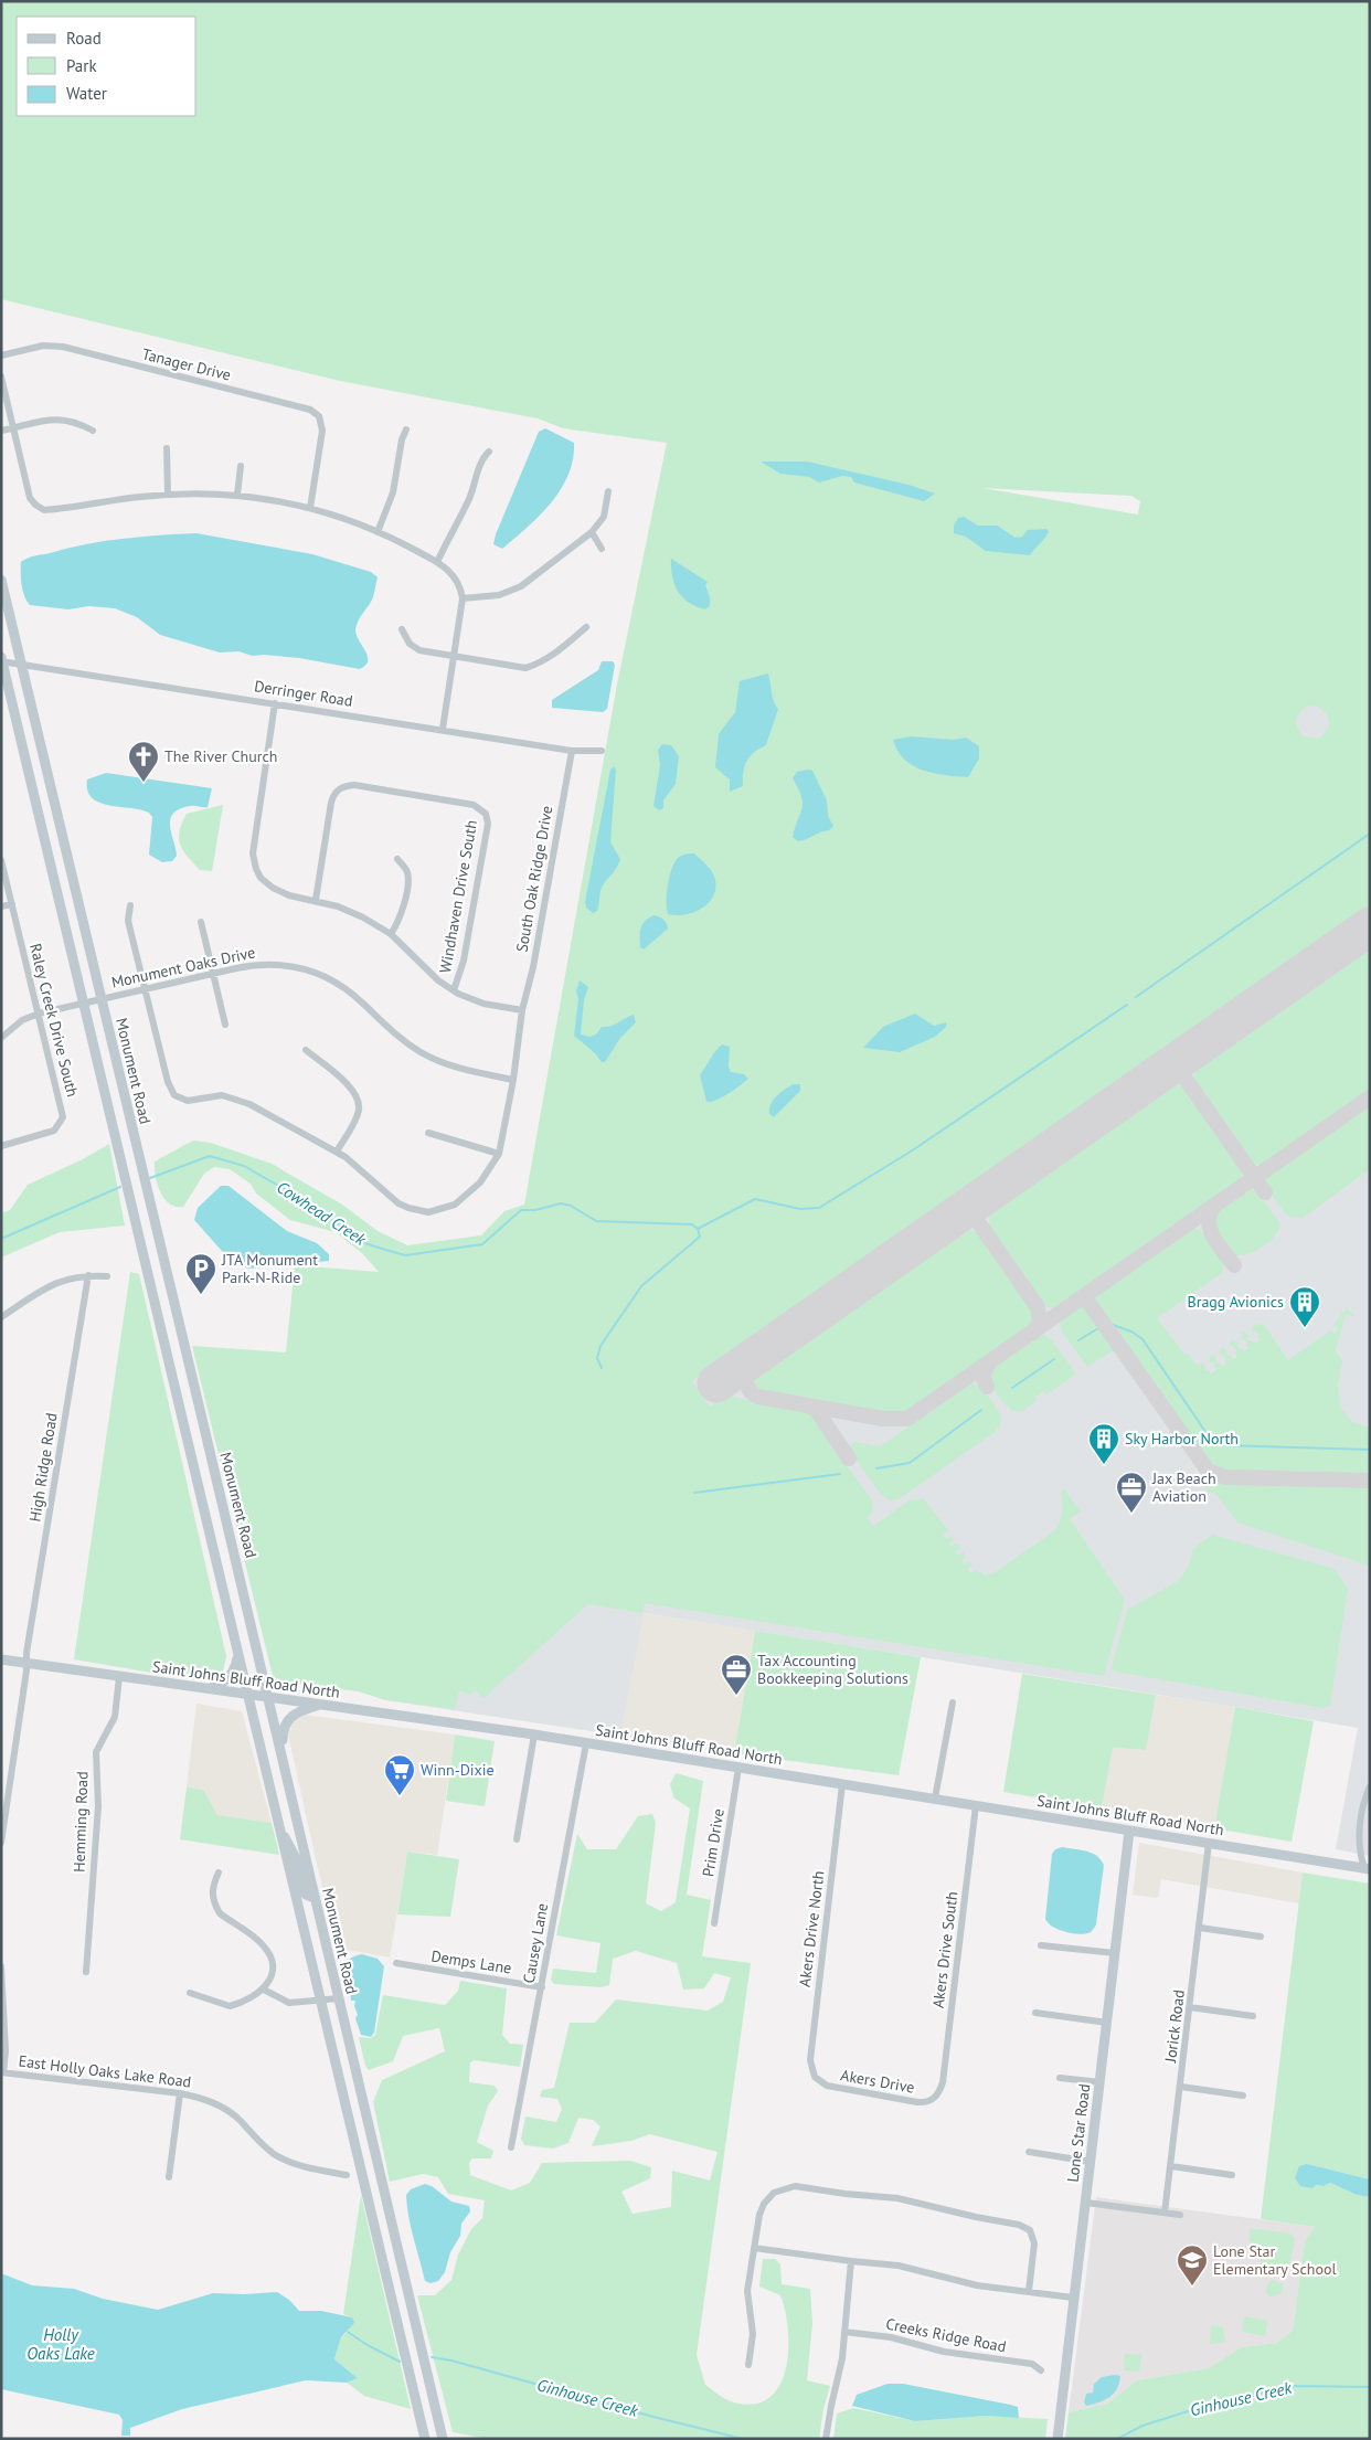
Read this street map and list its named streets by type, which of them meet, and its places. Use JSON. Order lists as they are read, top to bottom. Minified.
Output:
{"streets":{"main road":["Monument Road","Saint Johns Bluff Road North","Lone Star Road"],"street":["Tanager Drive","Derringer Road","South Oak Ridge Drive","Windhaven Drive South","Monument Oaks Drive","Raley Creek Drive South","High Ridge Road","Hemming Road","Prim Drive","Akers Drive North","Causey Lane","Akers Drive South","Demps Lane","Jorick Road","East Holly Oaks Lake Road","Akers Drive","Creeks Ridge Road"]},"crossings":[["Derringer Road","South Oak Ridge Drive"],["Derringer Road","Monument Road"],["South Oak Ridge Drive","Monument Oaks Drive"],["Monument Oaks Drive","Raley Creek Drive South"],["Monument Oaks Drive","Monument Road"],["Monument Road","Saint Johns Bluff Road North"],["High Ridge Road","Saint Johns Bluff Road North"],["Saint Johns Bluff Road North","Hemming Road"],["Saint Johns Bluff Road North","Prim Drive"],["Saint Johns Bluff Road North","Akers Drive North"],["Saint Johns Bluff Road North","Causey Lane"],["Saint Johns Bluff Road North","Akers Drive South"],["Saint Johns Bluff Road North","Jorick Road"],["Saint Johns Bluff Road North","Lone Star Road"],["Akers Drive North","Akers Drive"],["Causey Lane","Demps Lane"],["Akers Drive South","Akers Drive"]],"water":["Cowhead Creek","Holly Oaks Lake","Ginhouse Creek"],"places":{"church":["The River Church"],"parking":["JTA Monument Park-N-Ride"],"building":["Bragg Avionics","Sky Harbor North"],"office":["Jax Beach Aviation","Tax Accounting Bookkeeping Solutions"],"supermarket":["Winn-Dixie"],"school or university":["Lone Star Elementary School"]},"legend":["Road","Park","Water"]}
